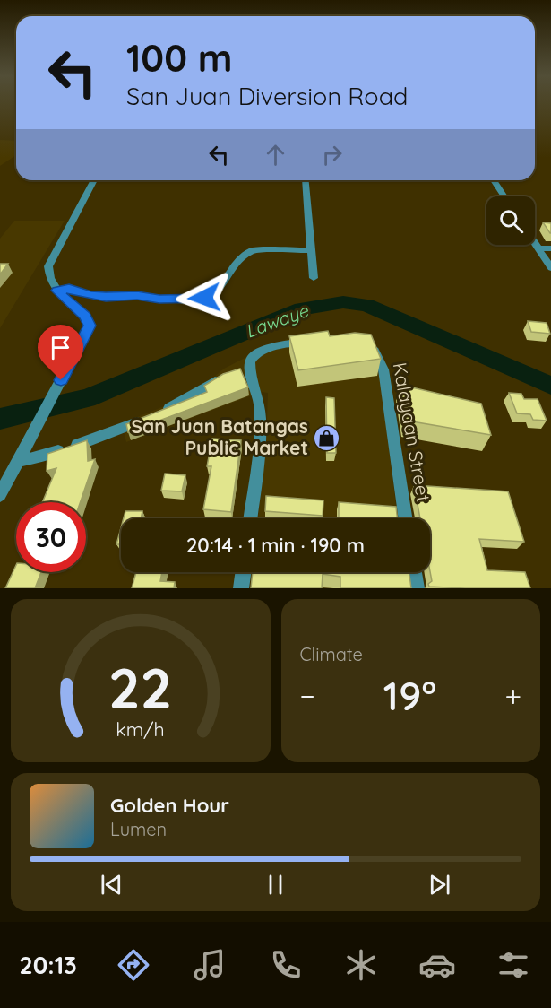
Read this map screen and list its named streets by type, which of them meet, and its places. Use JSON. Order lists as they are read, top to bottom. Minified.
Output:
{"streets":{"street":["Kalayaan Street"]},"water":["Lawaye"],"places":{"shop":["San Juan Batangas Public Market"]},"page":{"turn":["100 m","San Juan Diversion Road"],"limit":"30","trip":"20:14 · 1 min · 190 m","tile":"Climate","heat":["−","19°","+"],"song":["Golden Hour","Lumen"],"tabs":"20:13","gauge":["22","km/h"]}}
